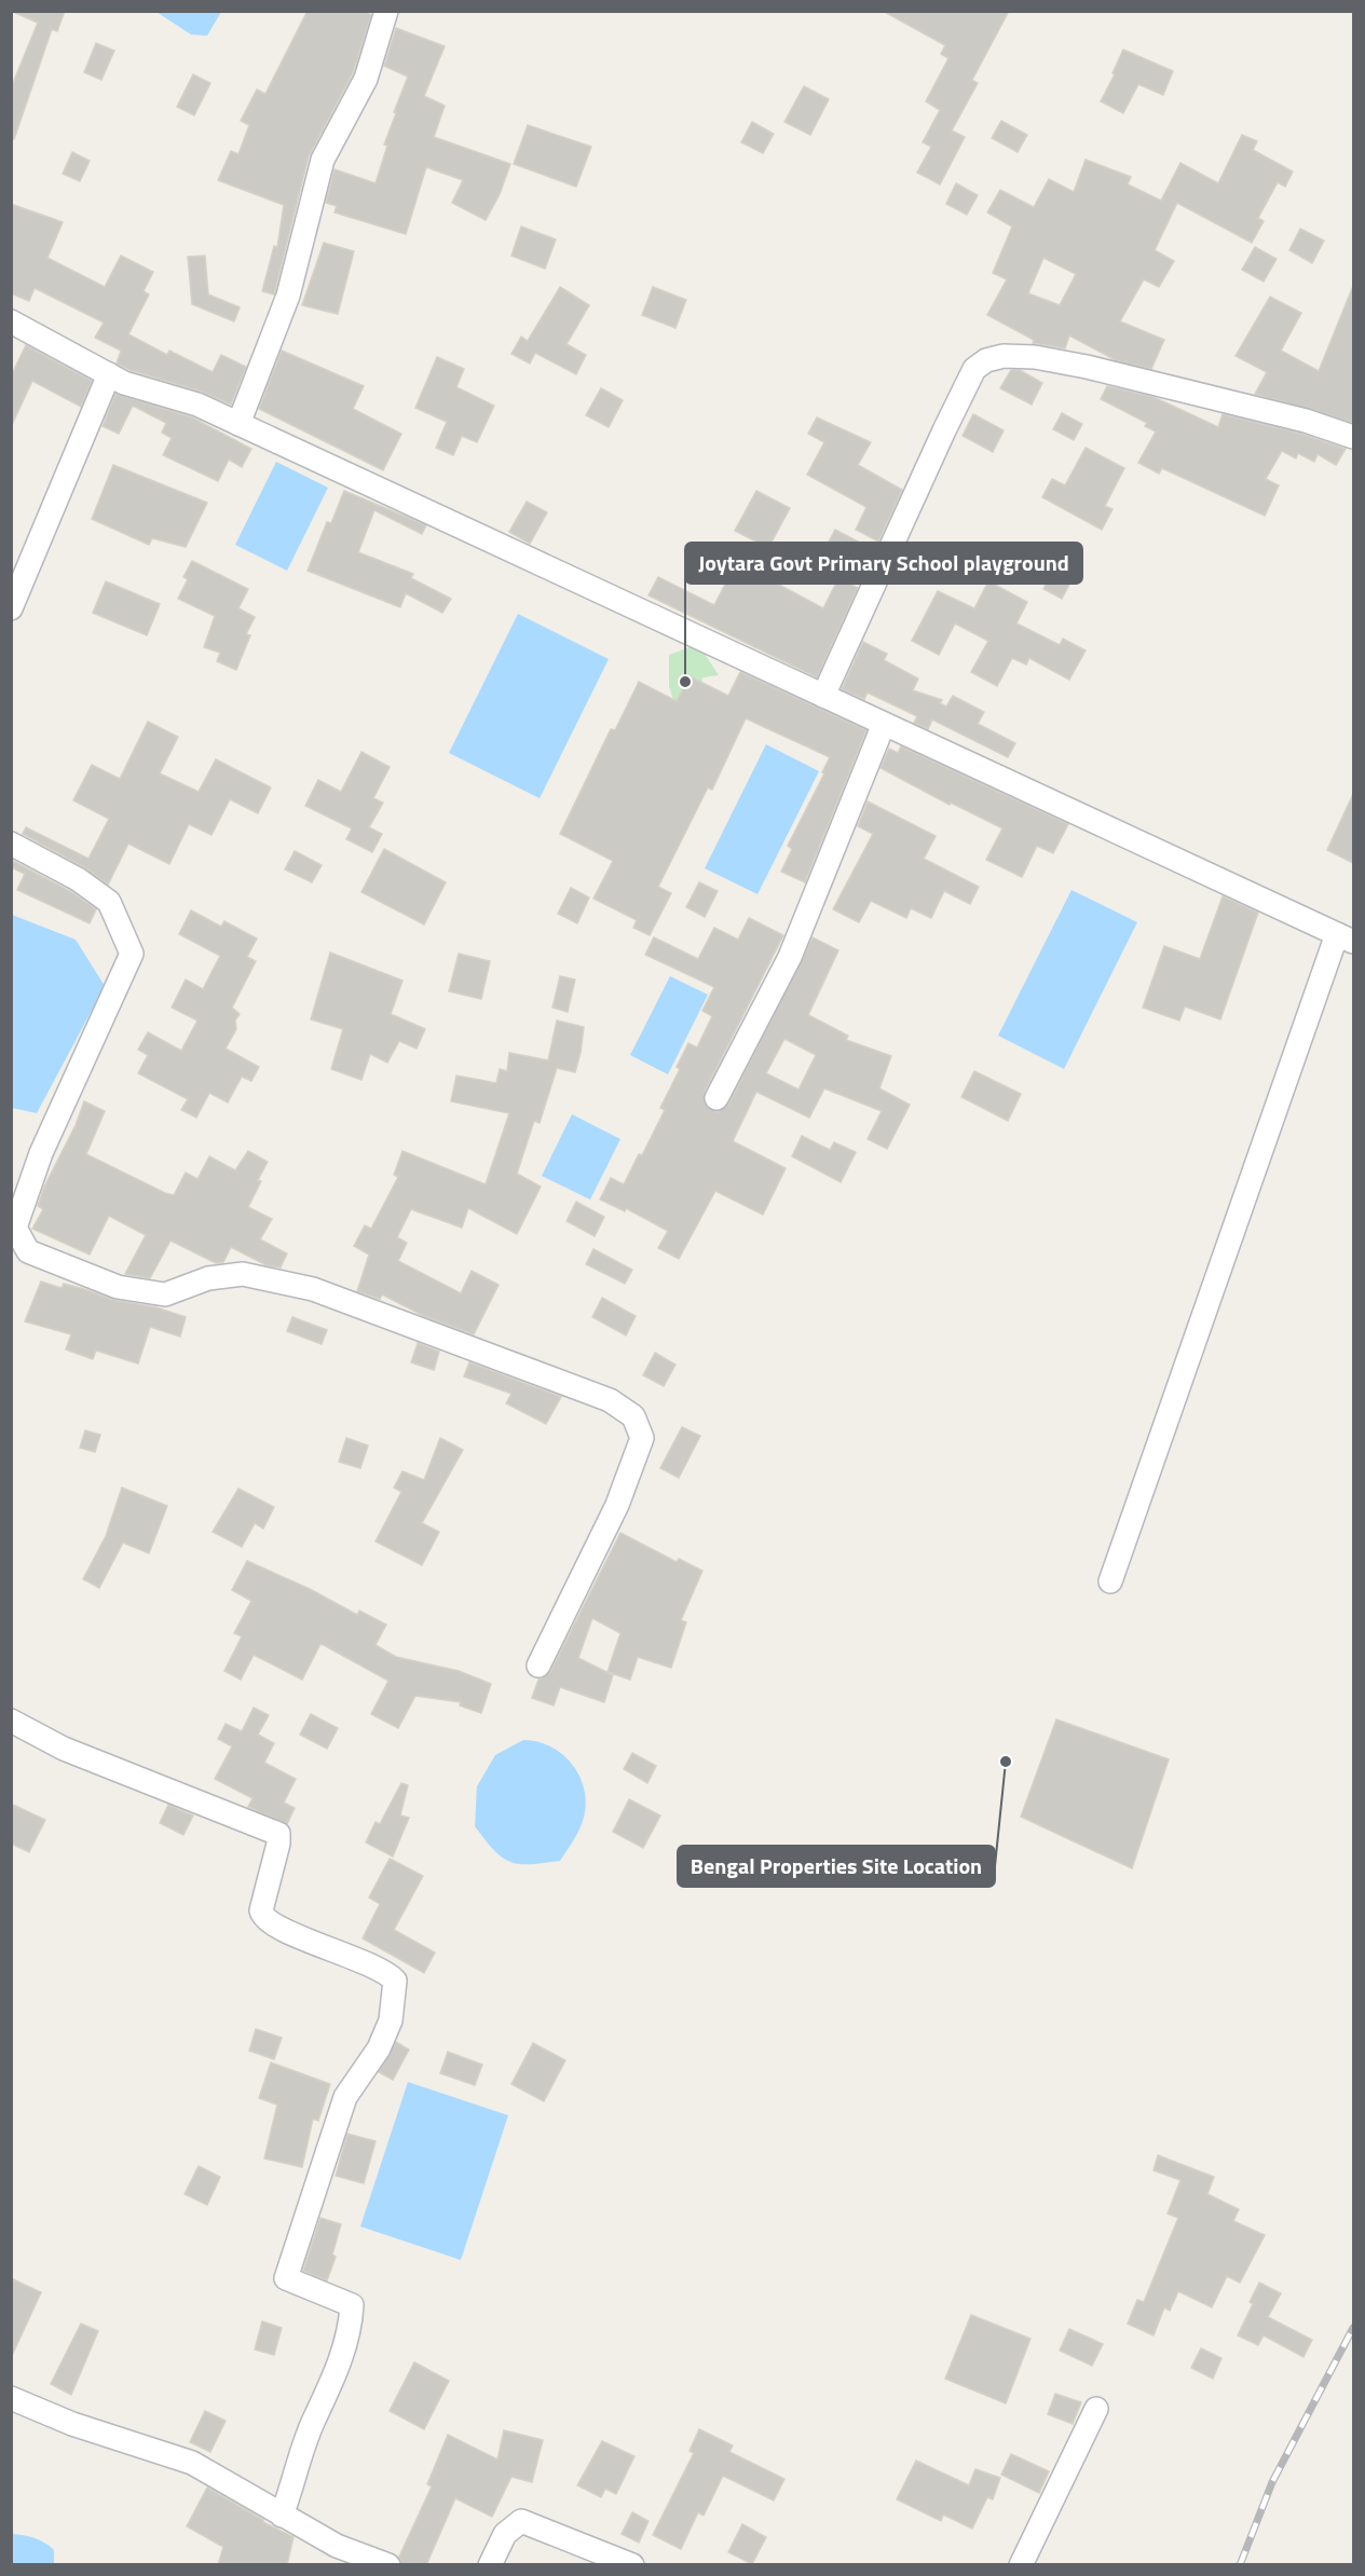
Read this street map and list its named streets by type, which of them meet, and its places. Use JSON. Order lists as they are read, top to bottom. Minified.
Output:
{"places":["Joytara Govt Primary School playground","Bengal Properties Site Location"]}
